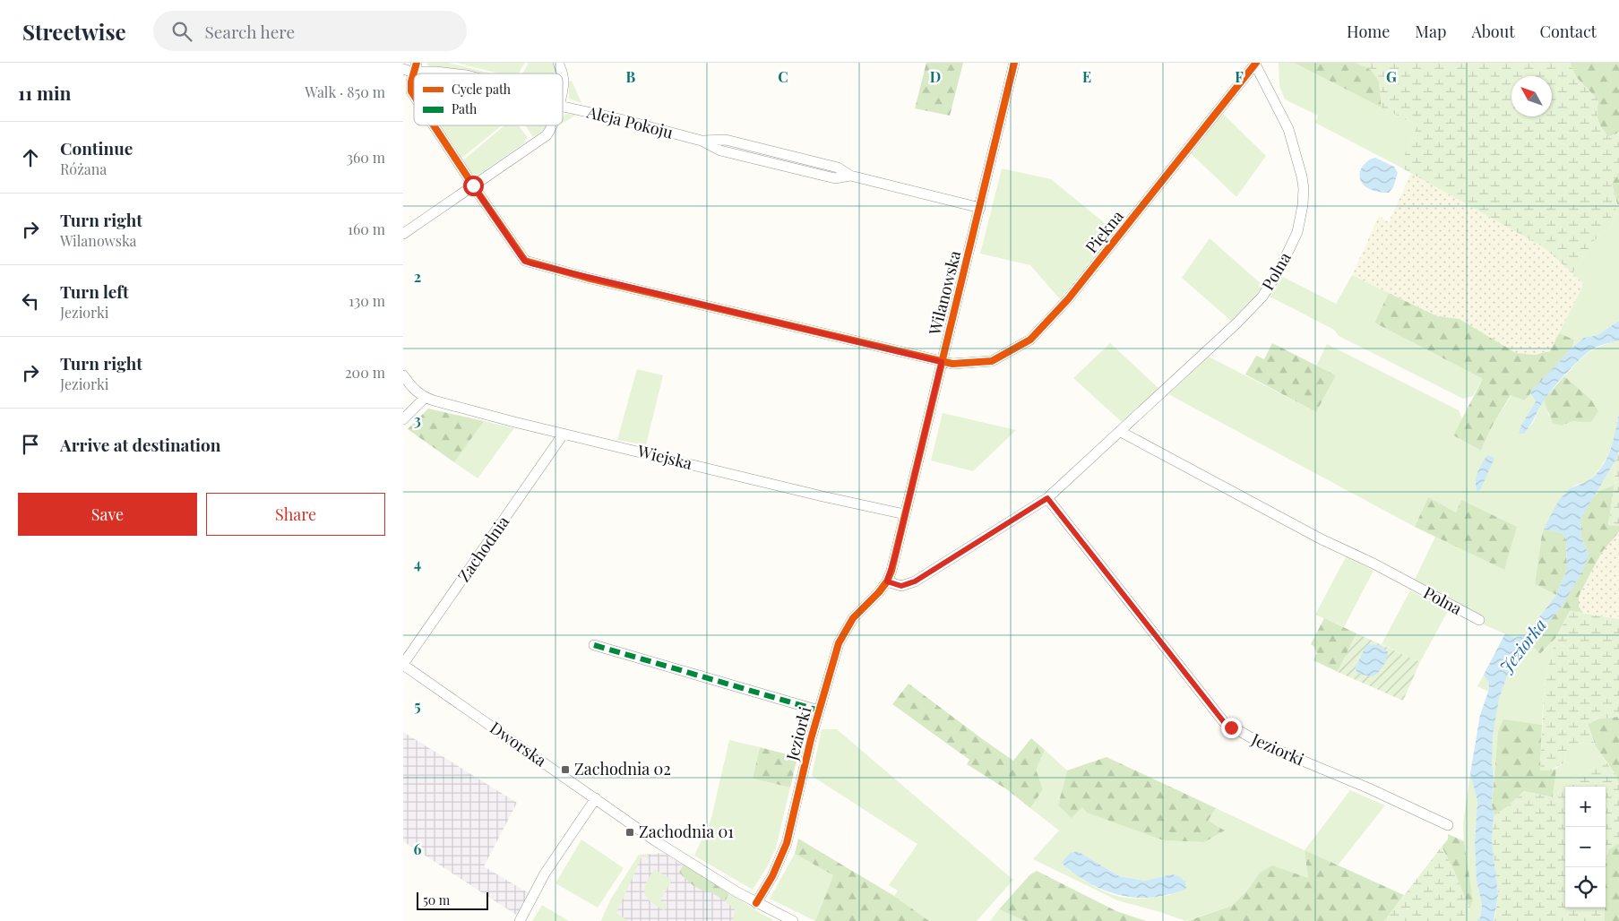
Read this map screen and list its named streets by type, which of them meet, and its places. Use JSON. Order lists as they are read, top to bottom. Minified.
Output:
{"streets":{"street":["Aleja Pokoju","Piękna","Polna","Wilanowska","Wiejska","Zachodnia","Jeziorki","Dworska"]},"crossings":[["Aleja Pokoju","Piękna"],["Aleja Pokoju","Wilanowska"],["Piękna","Polna"],["Piękna","Wilanowska"],["Polna","Jeziorki"],["Wilanowska","Wiejska"],["Wilanowska","Jeziorki"],["Wiejska","Zachodnia"],["Zachodnia","Dworska"],["Jeziorki","Dworska"]],"water":["Jeziorka"],"places":{"transit":["Zachodnia 02","Zachodnia 01"]},"legend":["Cycle path","Path"],"scale_bar":"50 m","north":"top left","page":{"header":"Streetwise","search":"Search here","nav":["Home","Map","About","Contact"],"heading":["11 min","Walk · 850 m"],"list":[["Continue","Różana","360 m"],["Turn right","Wilanowska","160 m"],["Turn left","Jeziorki","130 m"],["Turn right","Jeziorki","200 m"],"Arrive at destination"],"buttons":["Save","Share"],"map_buttons":["+","−"],"scale":"50 m"},"grid":{"columns":["B","C","D","E","F","G"],"rows":["2","3","4","5","6"]}}
